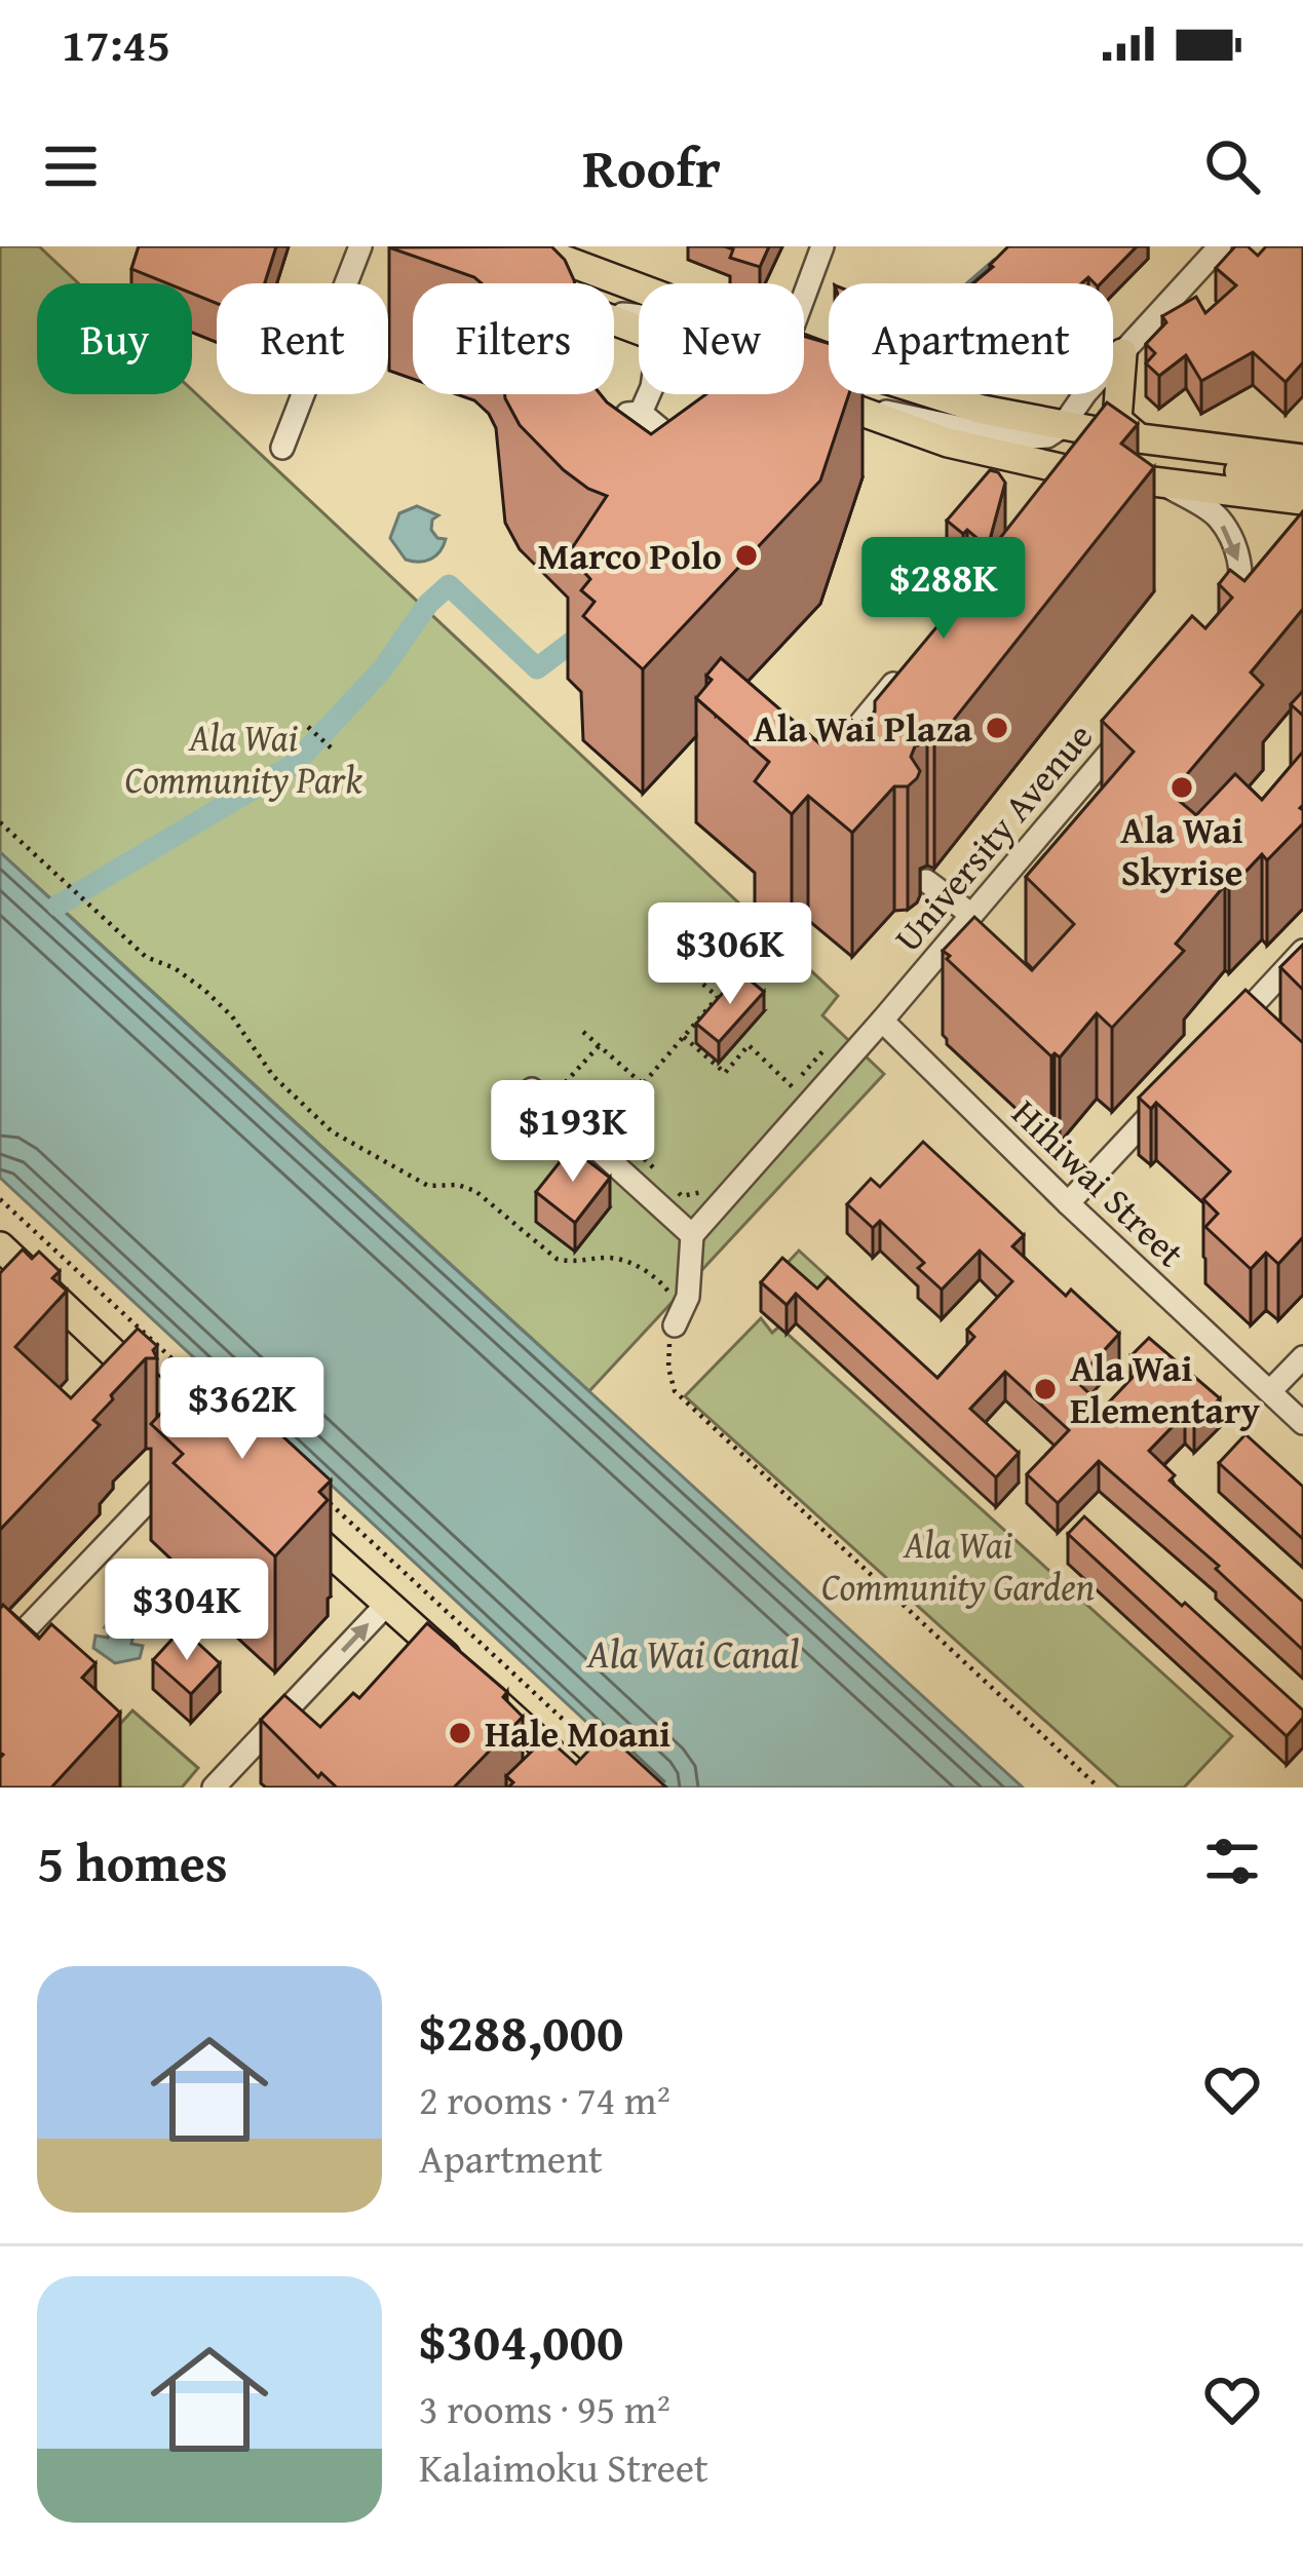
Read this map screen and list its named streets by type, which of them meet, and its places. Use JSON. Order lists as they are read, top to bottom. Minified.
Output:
{"streets":{"street":["University Avenue","Hihiwai Street"]},"crossings":[["University Avenue","Hihiwai Street"]],"water":["Ala Wai Canal"],"parks":["Ala Wai Community Park","Ala Wai Community Garden"],"places":["Marco Polo","Ala Wai Plaza","Ala Wai Skyrise","Ala Wai Elementary","Hale Moani"],"page":{"status":"17:45","header":"Roofr","chip":["Buy","Rent","Filters","New","Apartment"],"price":["$288K","$306K","$193K","$362K","$304K"],"heading":"5 homes","list":[{"name":"$288,000","note":"2 rooms · 74 m² · Apartment"},{"name":"$304,000","note":"3 rooms · 95 m² · Kalaimoku Street"}]}}
